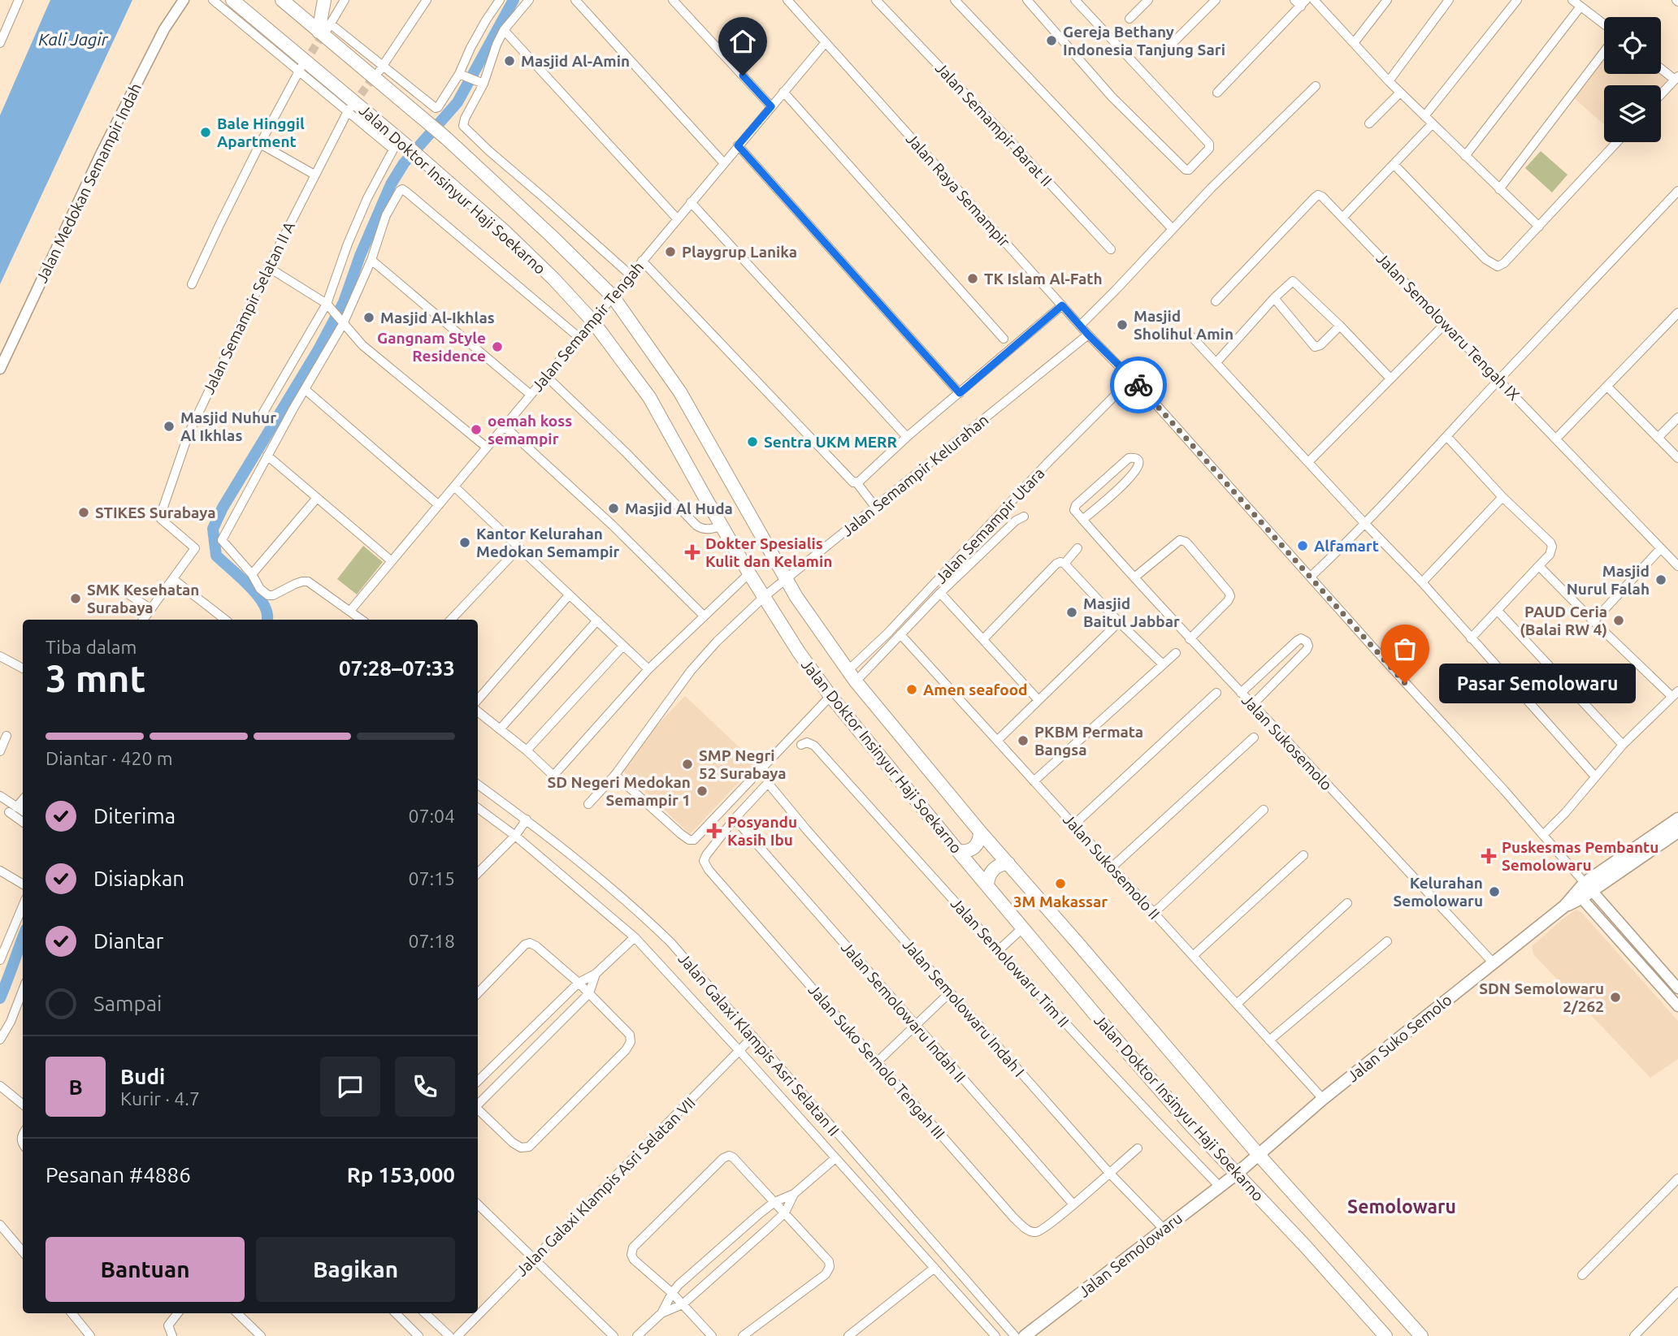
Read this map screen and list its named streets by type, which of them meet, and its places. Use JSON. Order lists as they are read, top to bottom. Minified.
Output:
{"streets":{"main road":["Jalan Doktor Insinyur Haji Soekarno","Jalan Suko Semolo","Jalan Semolowaru"],"street":["Jalan Semampir Barat II","Jalan Medokan Semampir Indah","Jalan Raya Semampir","Jalan Semampir Selatan II A","Jalan Semampir Tengah","Jalan Semolowaru Tengah IX","Jalan Semampir Kelurahan","Jalan Semampir Utara","Jalan Sukosemolo","Jalan Sukosemolo II","Jalan Semolowaru Tim II","Jalan Semolowaru Indah I","Jalan Semolowaru Indah II","Jalan Galaxi Klampis Asri Selatan II","Jalan Suko Semolo Tengah III","Jalan Galaxi Klampis Asri Selatan VII"]},"crossings":[["Jalan Doktor Insinyur Haji Soekarno","Jalan Semampir Tengah"],["Jalan Doktor Insinyur Haji Soekarno","Jalan Semampir Kelurahan"],["Jalan Doktor Insinyur Haji Soekarno","Jalan Semampir Utara"],["Jalan Doktor Insinyur Haji Soekarno","Jalan Suko Semolo"],["Jalan Doktor Insinyur Haji Soekarno","Jalan Semolowaru"],["Jalan Raya Semampir","Jalan Semampir Tengah"],["Jalan Raya Semampir","Jalan Semampir Kelurahan"],["Jalan Raya Semampir","Jalan Semampir Utara"],["Jalan Sukosemolo","Jalan Suko Semolo"],["Jalan Sukosemolo II","Jalan Suko Semolo"],["Jalan Semolowaru Tim II","Jalan Semolowaru"],["Jalan Semolowaru Indah I","Jalan Suko Semolo Tengah III"],["Jalan Semolowaru Indah I","Jalan Semolowaru"],["Jalan Semolowaru Indah II","Jalan Suko Semolo Tengah III"],["Jalan Suko Semolo","Jalan Semolowaru"],["Jalan Galaxi Klampis Asri Selatan II","Jalan Galaxi Klampis Asri Selatan VII"]],"districts":["Semolowaru"],"water":["Kali Jagir"],"places":{"other":["Gereja Bethany Indonesia Tanjung Sari","Masjid Al-Amin","Bale Hinggil Apartment","Playgrup Lanika","TK Islam Al-Fath","Masjid Al-Ikhlas","Masjid Sholihul Amin","Gangnam Style Residence","Masjid Nuhur Al Ikhlas","oemah koss semampir","Sentra UKM MERR","Masjid Al Huda","STIKES Surabaya","Kantor Kelurahan Medokan Semampir","Alfamart","Masjid Nurul Falah","SMK Kesehatan Surabaya","Masjid Baitul Jabbar","PAUD Ceria (Balai RW 4)","Pasar Semolowaru","Amen seafood","PKBM Permata Bangsa","SMP Negri 52 Surabaya","SD Negeri Medokan Semampir 1","3M Makassar","Kelurahan Semolowaru","SDN Semolowaru 2/262"],"health":["Dokter Spesialis Kulit dan Kelamin","Posyandu Kasih Ibu","Puskesmas Pembantu Semolowaru"]},"page":{"heading":["3 mnt","Tiba dalam","07:28–07:33"],"panel":["Budi","Kurir · 4.7","Pesanan #4886","Rp 153,000"],"bubble":"Pasar Semolowaru","bar":"Diantar · 420 m","list":[["Diterima","07:04"],["Disiapkan","07:15"],["Diantar","07:18"],"Sampai"],"round":"B","buttons":["Bantuan","Bagikan"]}}
